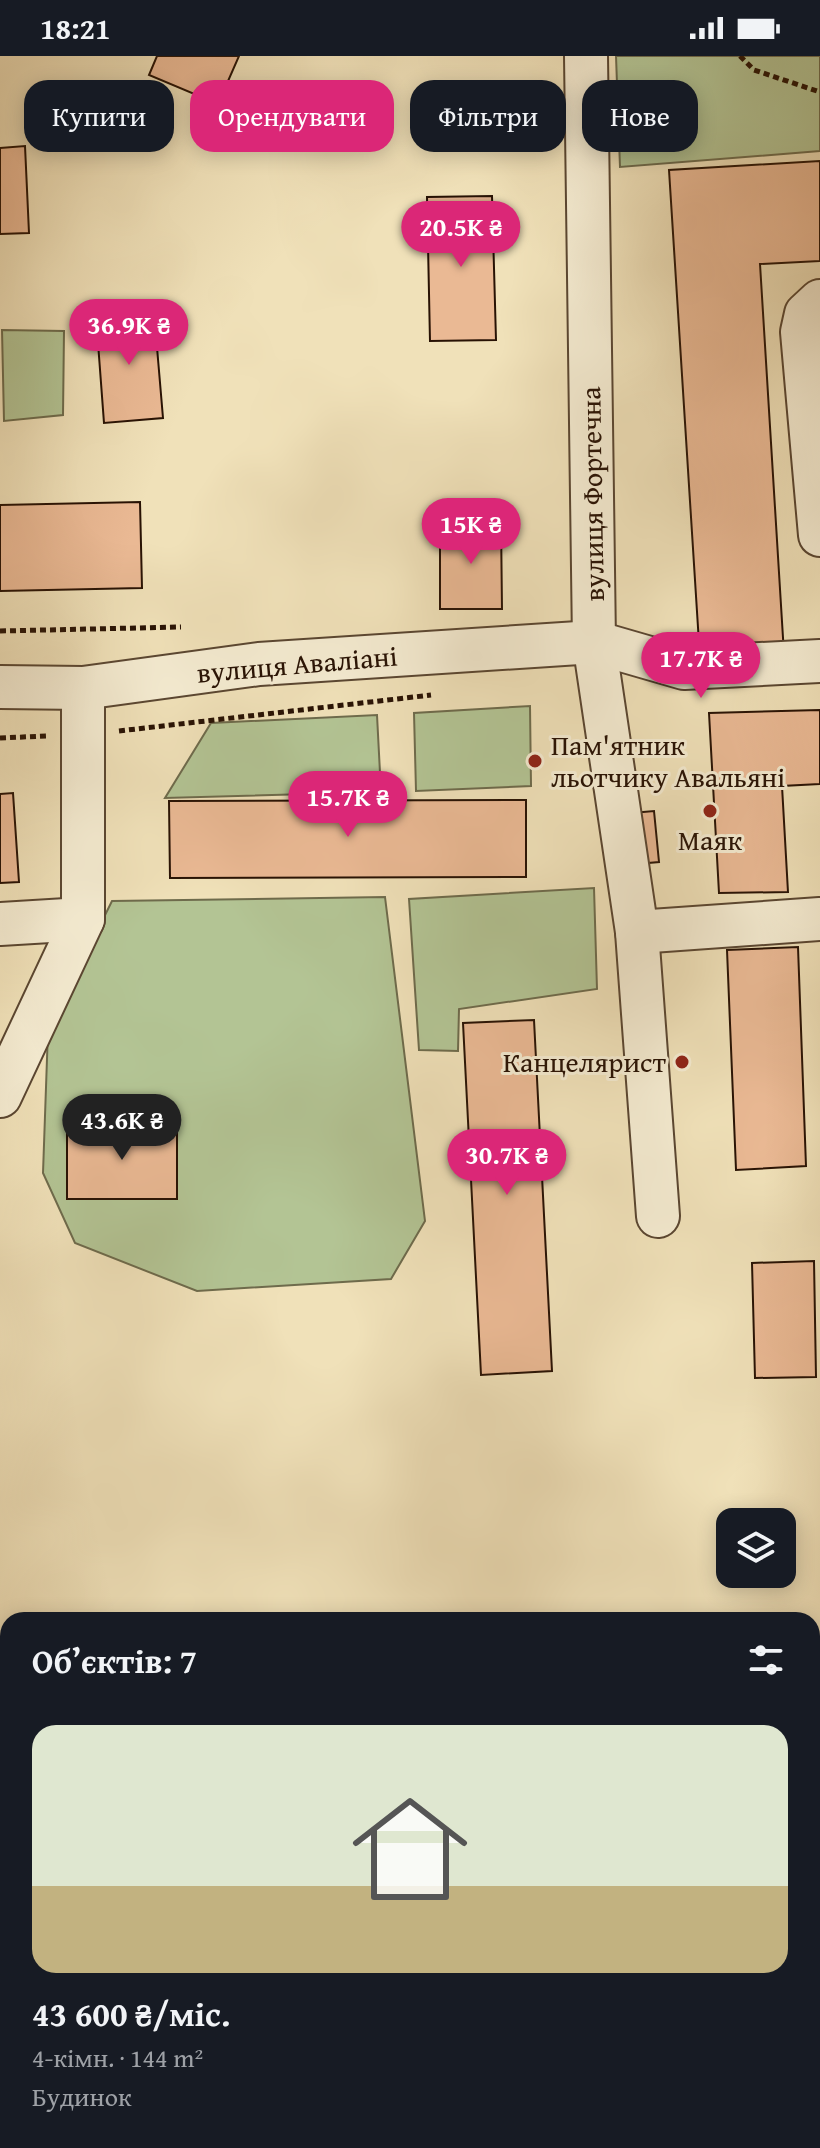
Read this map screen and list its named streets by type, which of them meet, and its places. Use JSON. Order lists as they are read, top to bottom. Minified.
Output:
{"streets":{"street":["вулиця Фортечна","вулиця Аваліані"]},"crossings":[["вулиця Фортечна","вулиця Аваліані"]],"places":["Пам'ятник льотчику Авальяні","Маяк","Канцелярист"],"page":{"status":"18:21","chip":["Купити","Орендувати","Фільтри","Нове"],"price":["20.5K ₴","36.9K ₴","15K ₴","17.7K ₴","15.7K ₴","43.6K ₴","30.7K ₴"],"heading":"Об’єктів: 7","list":[{"name":"43 600 ₴/міс.","note":"4-кімн. · 144 m² · Будинок"}]}}
